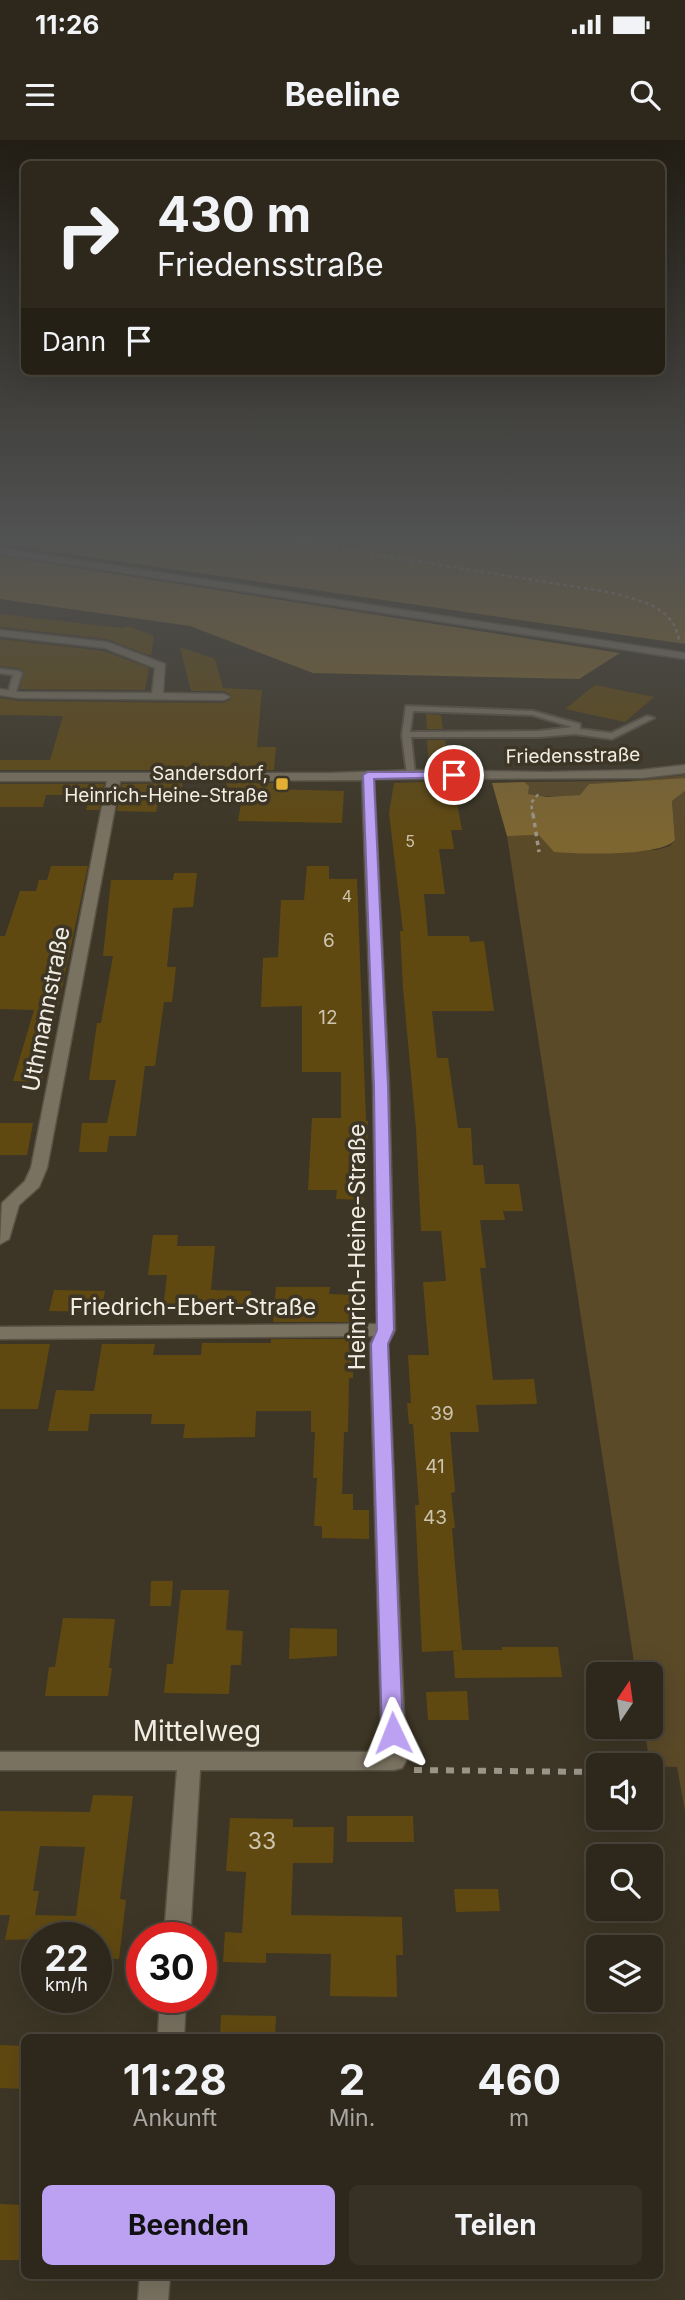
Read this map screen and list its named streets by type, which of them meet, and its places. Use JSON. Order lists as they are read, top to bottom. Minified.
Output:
{"streets":{"street":["Friedensstraße","Uthmannstraße","Heinrich-Heine-Straße","Friedrich-Ebert-Straße","Mittelweg"]},"crossings":[["Friedensstraße","Uthmannstraße"],["Friedensstraße","Heinrich-Heine-Straße"],["Heinrich-Heine-Straße","Friedrich-Ebert-Straße"],["Heinrich-Heine-Straße","Mittelweg"]],"places":{"transit":["Sandersdorf, Heinrich-Heine-Straße"]},"house_numbers":["5","4","6","12","39","41","43","33"],"north":"top","page":{"status":"11:26","header":"Beeline","turn":["430 m","Friedensstraße"],"then":"Dann","speed":"22 km/h","limit":"30","eta":["11:28","Ankunft","2","Min.","460","m"],"buttons":["Beenden","Teilen"]}}
